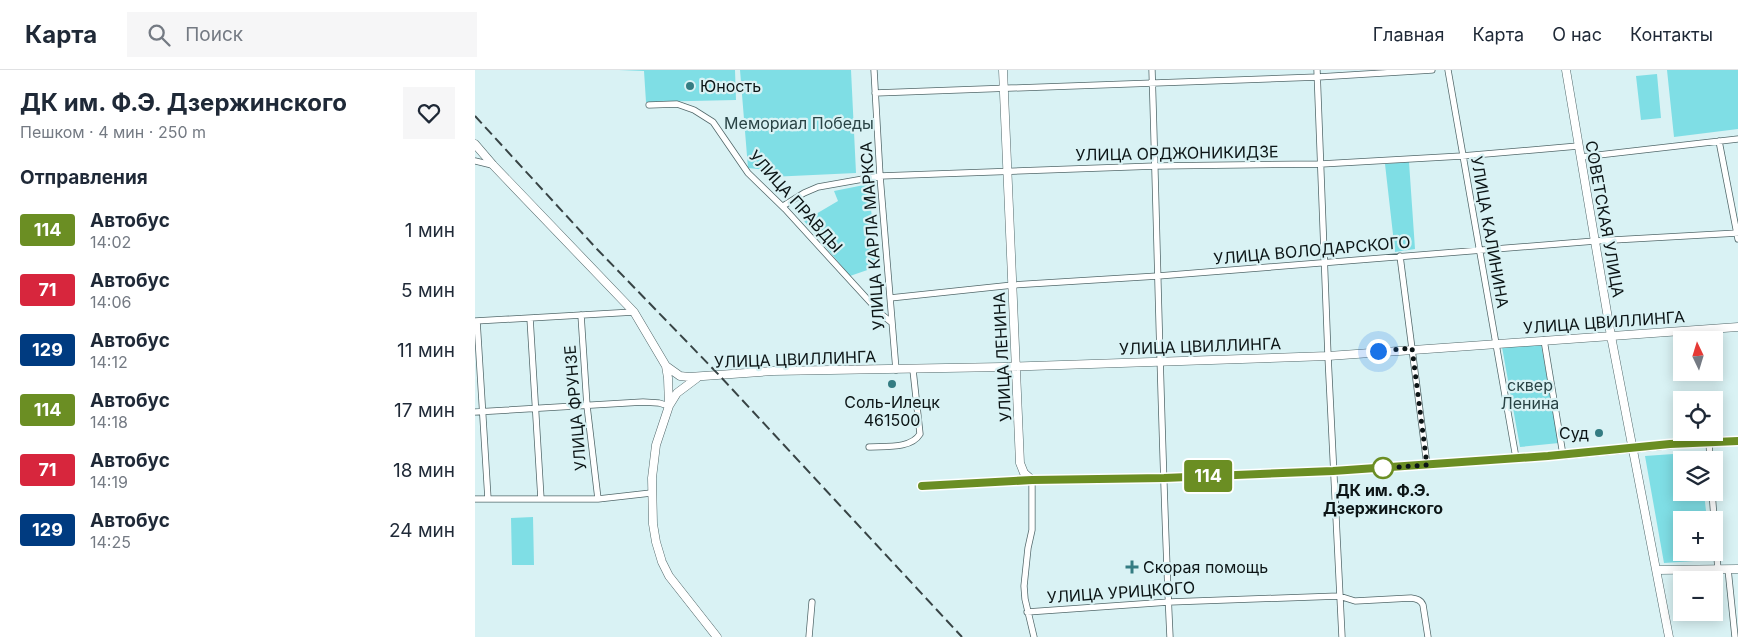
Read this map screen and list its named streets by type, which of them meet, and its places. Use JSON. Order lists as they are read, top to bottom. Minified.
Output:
{"streets":{"street":["УЛИЦА ОРДЖОНИКИДЗЕ","УЛИЦА ПРАВДЫ","СОВЕТСКАЯ УЛИЦА","УЛИЦА КАЛИНИНА","УЛИЦА КАРЛА МАРКСА","УЛИЦА ВОЛОДАРСКОГО","УЛИЦА ЦВИЛЛИНГА","УЛИЦА ЛЕНИНА","УЛИЦА ФРУНЗЕ","УЛИЦА УРИЦКОГО"]},"crossings":[["УЛИЦА ОРДЖОНИКИДЗЕ","УЛИЦА ПРАВДЫ"],["УЛИЦА ОРДЖОНИКИДЗЕ","СОВЕТСКАЯ УЛИЦА"],["УЛИЦА ОРДЖОНИКИДЗЕ","УЛИЦА КАЛИНИНА"],["УЛИЦА ОРДЖОНИКИДЗЕ","УЛИЦА КАРЛА МАРКСА"],["УЛИЦА ОРДЖОНИКИДЗЕ","УЛИЦА ЛЕНИНА"],["УЛИЦА ПРАВДЫ","УЛИЦА КАРЛА МАРКСА"],["СОВЕТСКАЯ УЛИЦА","УЛИЦА ВОЛОДАРСКОГО"],["СОВЕТСКАЯ УЛИЦА","УЛИЦА ЦВИЛЛИНГА"],["УЛИЦА КАЛИНИНА","УЛИЦА ВОЛОДАРСКОГО"],["УЛИЦА КАЛИНИНА","УЛИЦА ЦВИЛЛИНГА"],["УЛИЦА КАРЛА МАРКСА","УЛИЦА ВОЛОДАРСКОГО"],["УЛИЦА КАРЛА МАРКСА","УЛИЦА ЦВИЛЛИНГА"],["УЛИЦА ВОЛОДАРСКОГО","УЛИЦА ЛЕНИНА"],["УЛИЦА ЦВИЛЛИНГА","УЛИЦА ЛЕНИНА"]],"parks":["Мемориал Победы","сквер Ленина"],"places":{"other":["Юность","Соль-Илецк 461500","Суд","ДК им. Ф.Э. Дзержинского"],"health":["Скорая помощь"]},"lines":["bus line 114"],"north":"top","page":{"header":"Карта","search":"Поиск","nav":["Главная","Карта","О нас","Контакты"],"heading":[["ДК им. Ф.Э. Дзержинского","Пешком · 4 мин · 250 m"],"Отправления"],"on_map":"114","list":[{"mark":"114","name":"Автобус","note":"14:02","value":"1 мин"},{"mark":"71","name":"Автобус","note":"14:06","value":"5 мин"},{"mark":"129","name":"Автобус","note":"14:12","value":"11 мин"},{"mark":"114","name":"Автобус","note":"14:18","value":"17 мин"},{"mark":"71","name":"Автобус","note":"14:19","value":"18 мин"},{"mark":"129","name":"Автобус","note":"14:25","value":"24 мин"}],"map_buttons":["+","−"]}}
